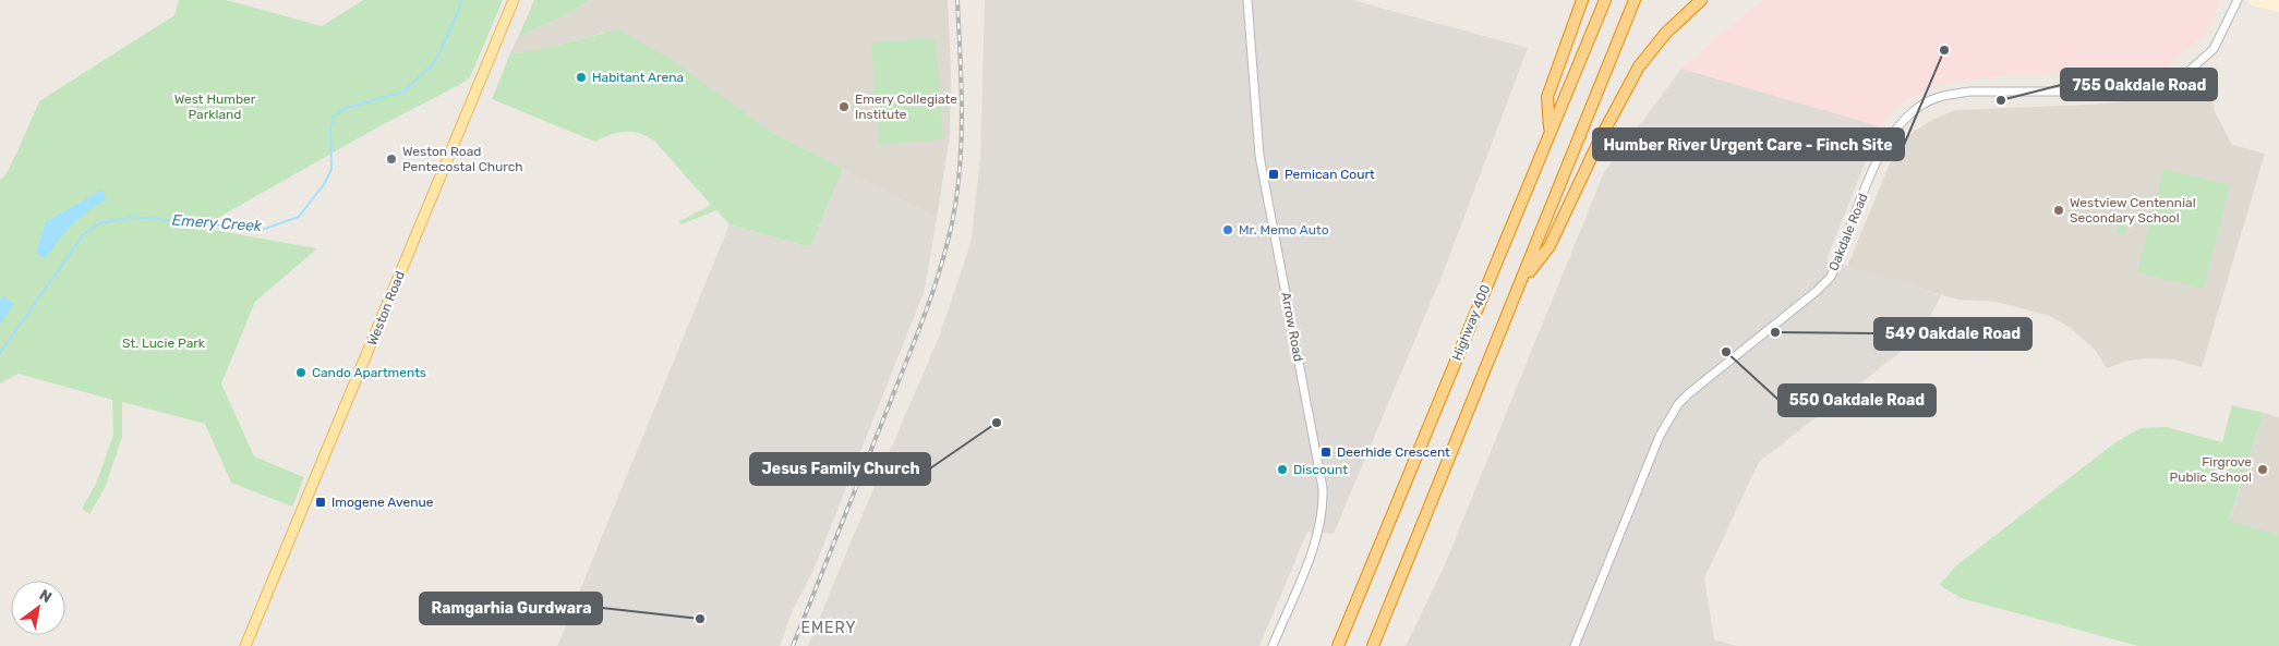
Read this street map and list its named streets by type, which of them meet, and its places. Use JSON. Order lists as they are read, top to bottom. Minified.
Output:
{"streets":{"highway":["Highway 400"],"main road":["Weston Road"],"street":["Oakdale Road","Arrow Road"]},"districts":["EMERY"],"water":["Emery Creek"],"parks":["West Humber Parkland","St. Lucie Park"],"places":{"other":["Humber River Urgent Care - Finch Site","Habitant Arena","755 Oakdale Road","Emery Collegiate Institute","Weston Road Pentecostal Church","Westview Centennial Secondary School","Mr. Memo Auto","549 Oakdale Road","550 Oakdale Road","Cando Apartments","Jesus Family Church","Discount","Firgrove Public School","Ramgarhia Gurdwara"],"transit":["Pemican Court","Deerhide Crescent","Imogene Avenue"]},"north":"top right"}
